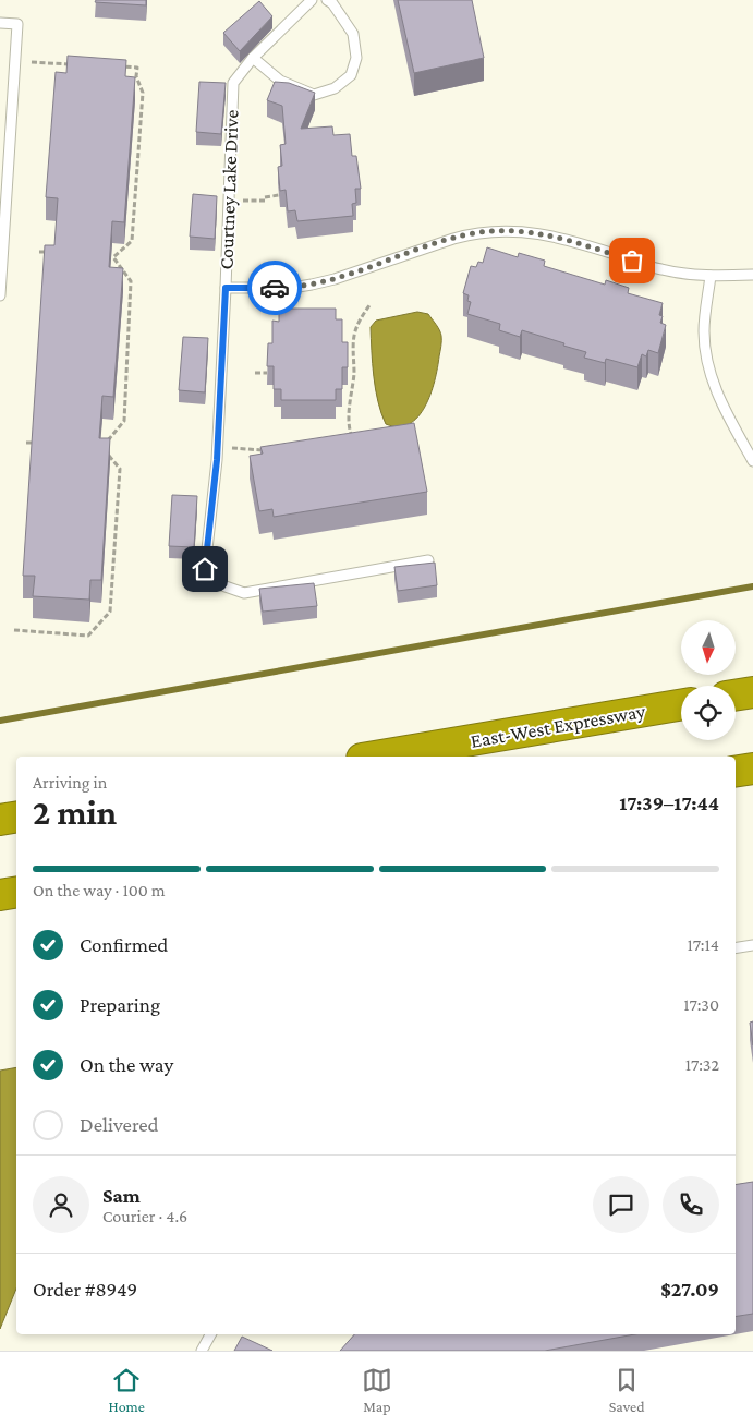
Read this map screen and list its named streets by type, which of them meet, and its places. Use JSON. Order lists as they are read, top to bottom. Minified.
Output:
{"streets":{"highway":["East-West Expressway"],"lane":["Courtney Lake Drive"]},"north":"bottom","page":{"heading":["2 min","Arriving in","17:39–17:44"],"panel":["Sam","Courier · 4.6","Order #8949","$27.09"],"bar":"On the way · 100 m","list":[["Confirmed","17:14"],["Preparing","17:30"],["On the way","17:32"],"Delivered"],"tabs":["Home","Map","Saved"]}}
